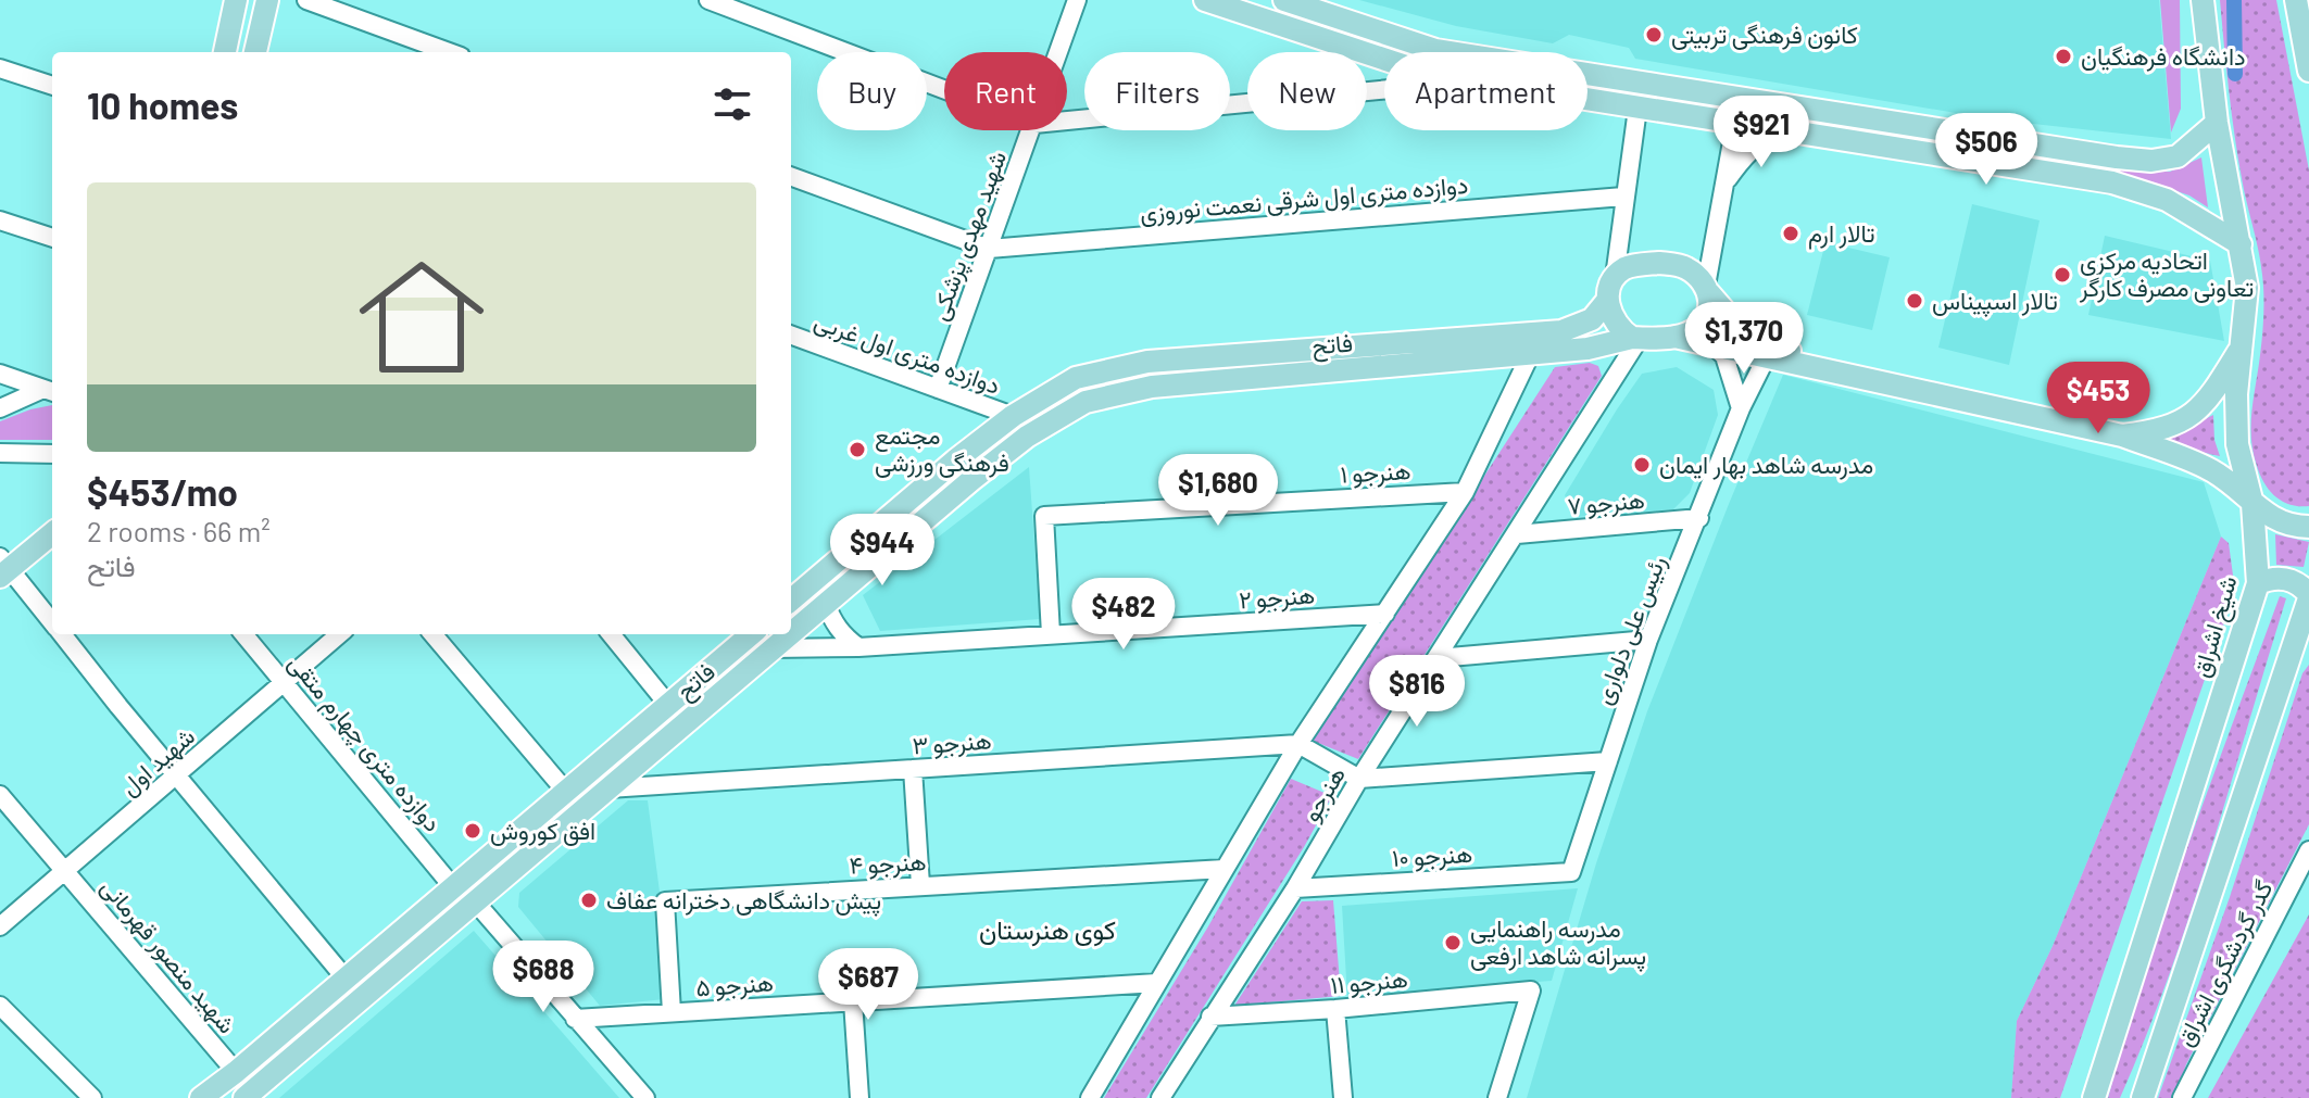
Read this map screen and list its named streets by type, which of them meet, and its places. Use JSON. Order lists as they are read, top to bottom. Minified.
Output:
{"streets":{"main road":["فاتح","شیخ اشراق"],"street":["دوازده متری اول شرقی نعمت نوروزی","شهید مهدی پزشکی","دوازده متری اول غربی","هنرجو ۱","هنرجو ۷","هنرجو ۲","رئیس علی دلواری","دوازده متری چهارم متقی","هنرجو ۳","شهید اول","هنرجو","هنرجو ۱۰","هنرجو ۴","شهید منصور قهرمانی","گدر گردشگری اشراق","هنرجو ۱۱","هنرجو ۵"]},"crossings":[["دوازده متری اول شرقی نعمت نوروزی","شهید مهدی پزشکی"],["شهید مهدی پزشکی","دوازده متری اول غربی"],["فاتح","دوازده متری اول غربی"],["فاتح","هنرجو ۲"],["فاتح","دوازده متری چهارم متقی"],["فاتح","هنرجو ۳"],["فاتح","هنرجو"],["فاتح","شهید منصور قهرمانی"],["هنرجو ۱","هنرجو ۲"],["هنرجو ۱","هنرجو"],["هنرجو ۷","رئیس علی دلواری"],["هنرجو ۷","هنرجو"],["هنرجو ۲","هنرجو"],["رئیس علی دلواری","هنرجو ۱۰"],["دوازده متری چهارم متقی","شهید اول"],["هنرجو ۳","هنرجو"],["شهید اول","شهید منصور قهرمانی"],["هنرجو","هنرجو ۱۰"],["هنرجو","هنرجو ۴"],["هنرجو","هنرجو ۱۱"],["هنرجو","هنرجو ۵"],["هنرجو ۴","هنرجو ۵"]],"districts":["کوی هنرستان"],"places":["کانون فرهنگی تربیتی","دانشگاه فرهنگیان","تالار ارم","اتحادیه مرکزی تعاونی مصرف کارگر","تالار اسپیناس","مجتمع فرهنگی ورزشی","مدرسه شاهد بهار ایمان","افق کوروش","پیش دانشگاهی دخترانه عفاف","مدرسه راهنمایی پسرانه شاهد ارفعی"],"page":{"chip":["Buy","Rent","Filters","New","Apartment"],"heading":"10 homes","price":["$921","$506","$1,370","$453","$1,680","$944","$482","$816","$688","$687"],"list":[{"name":"$453/mo","note":"2 rooms · 66 m² · فاتح"}]}}
